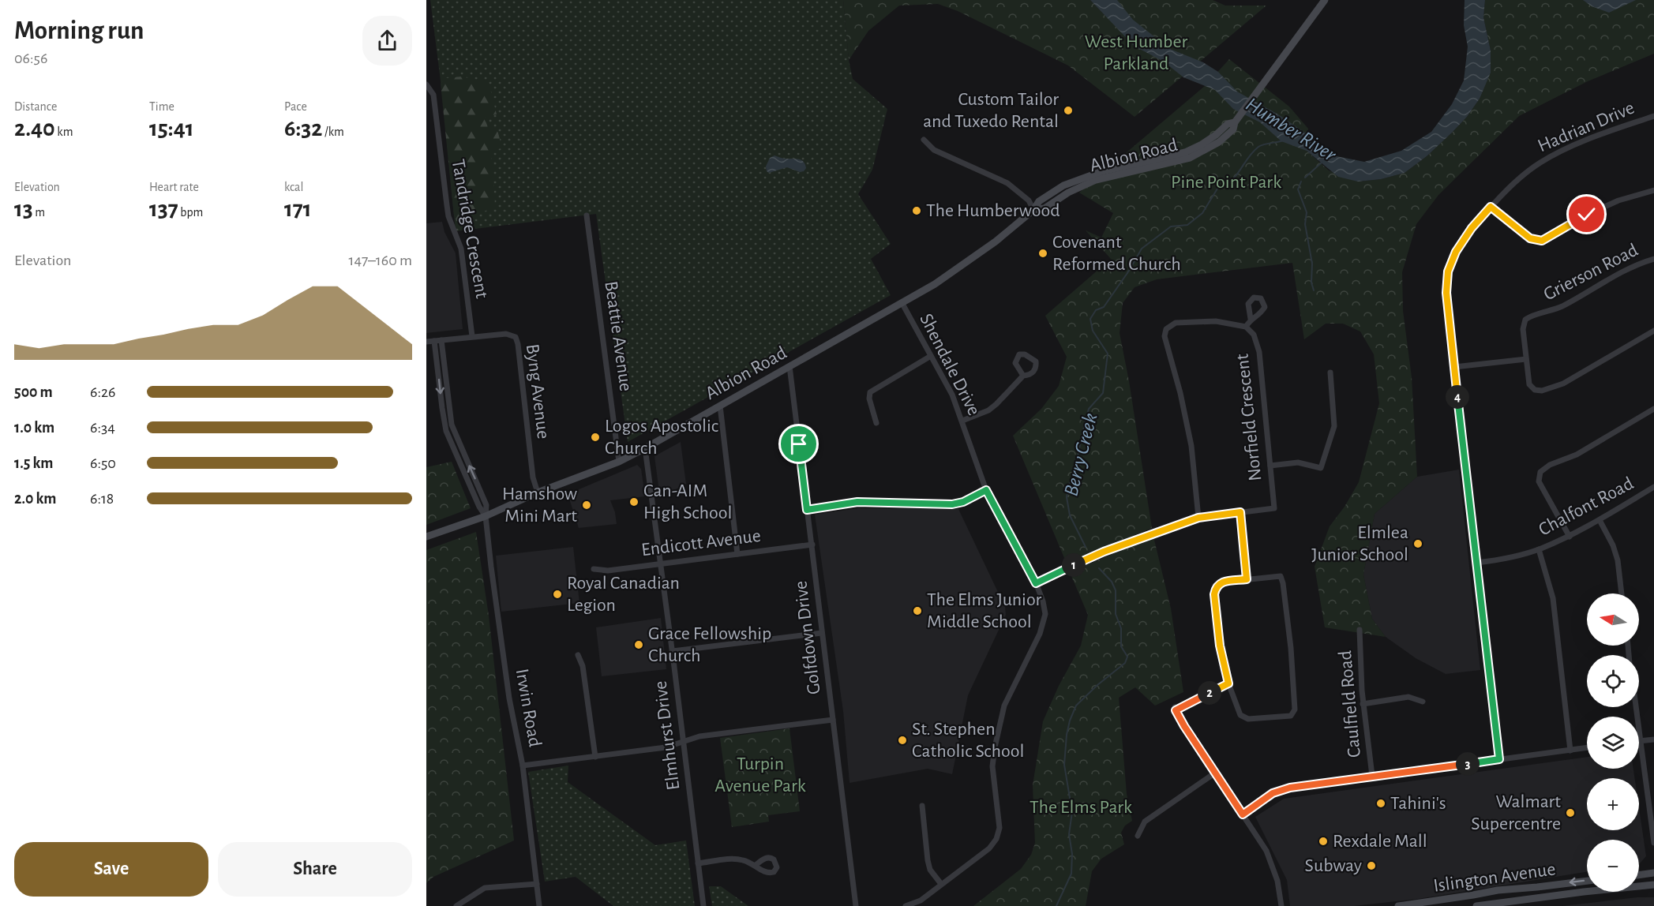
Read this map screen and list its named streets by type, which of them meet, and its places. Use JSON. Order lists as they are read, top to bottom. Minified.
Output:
{"streets":{"main road":["Albion Road","Islington Avenue"],"street":["Hadrian Drive","Tandridge Crescent","Grierson Road","Beattie Avenue","Shendale Drive","Byng Avenue","Norfield Crescent","Chalfont Road","Endicott Avenue","Golfdown Drive","Caulfield Road","Irwin Road","Elmhurst Drive"]},"crossings":[["Hadrian Drive","Chalfont Road"],["Albion Road","Beattie Avenue"],["Albion Road","Shendale Drive"],["Albion Road","Byng Avenue"],["Albion Road","Golfdown Drive"],["Albion Road","Irwin Road"],["Albion Road","Elmhurst Drive"],["Tandridge Crescent","Byng Avenue"],["Shendale Drive","Norfield Crescent"],["Endicott Avenue","Golfdown Drive"],["Endicott Avenue","Elmhurst Drive"]],"water":["Humber River","Berry Creek"],"parks":["West Humber Parkland","Pine Point Park","Turpin Avenue Park","The Elms Park"],"places":["Custom Tailor and Tuxedo Rental","The Humberwood","Covenant Reformed Church","Logos Apostolic Church","Can-AIM High School","Hamshow Mini Mart","Elmlea Junior School","Royal Canadian Legion","The Elms Junior Middle School","Grace Fellowship Church","St. Stephen Catholic School","Tahini's","Walmart Supercentre","Rexdale Mall","Subway"],"north":"left","page":{"heading":["Morning run","06:56"],"stats":[["Distance","2.40 km"],["Time","15:41"],["Pace","6:32 /km"],["Elevation","13 m"],["Heart rate","137 bpm"],["kcal","171"]],"chart":["Elevation","147–160 m"],"list":[{"name":"500 m","note":"6:26"},{"name":"1.0 km","note":"6:34"},{"name":"1.5 km","note":"6:50"},{"name":"2.0 km","note":"6:18"}],"pins":["4","1","2","3"],"map_buttons":["+","−"],"buttons":["Save","Share"]}}
